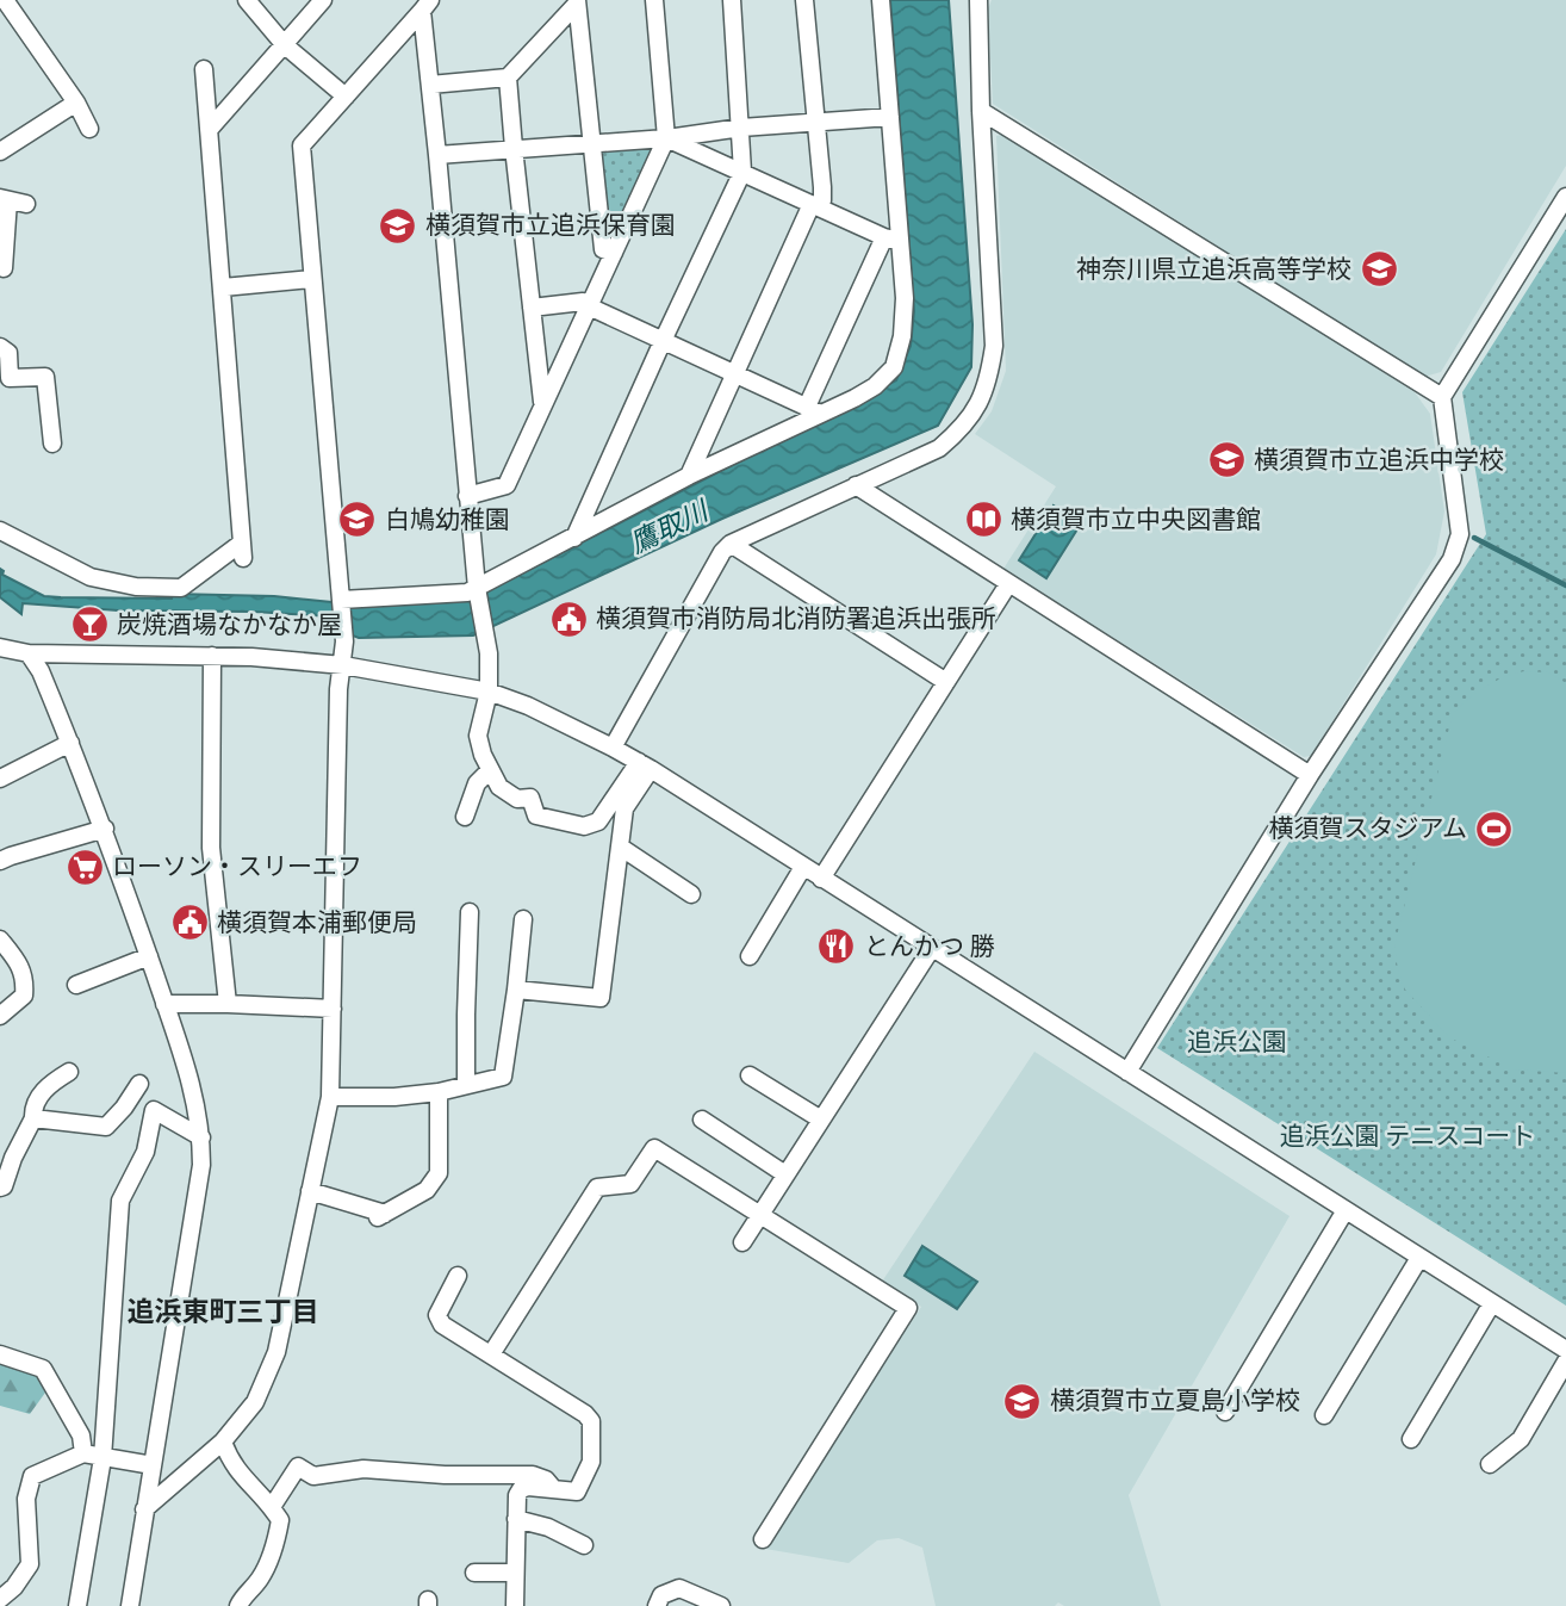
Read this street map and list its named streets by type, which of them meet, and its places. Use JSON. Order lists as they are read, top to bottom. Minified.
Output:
{"districts":["追浜東町三丁目"],"water":["鷹取川"],"parks":["追浜公園","追浜公園 テニスコート"],"places":{"school or university":["横須賀市立追浜保育園","神奈川県立追浜高等学校","横須賀市立追浜中学校","白鳩幼稚園","横須賀市立夏島小学校"],"library":["横須賀市立中央図書館"],"public building":["横須賀市消防局北消防署追浜出張所","横須賀本浦郵便局"],"bar":["炭焼酒場なかなか屋"],"sports":["横須賀スタジアム"],"supermarket":["ローソン・スリーエフ"],"restaurant":["とんかつ 勝"]}}
